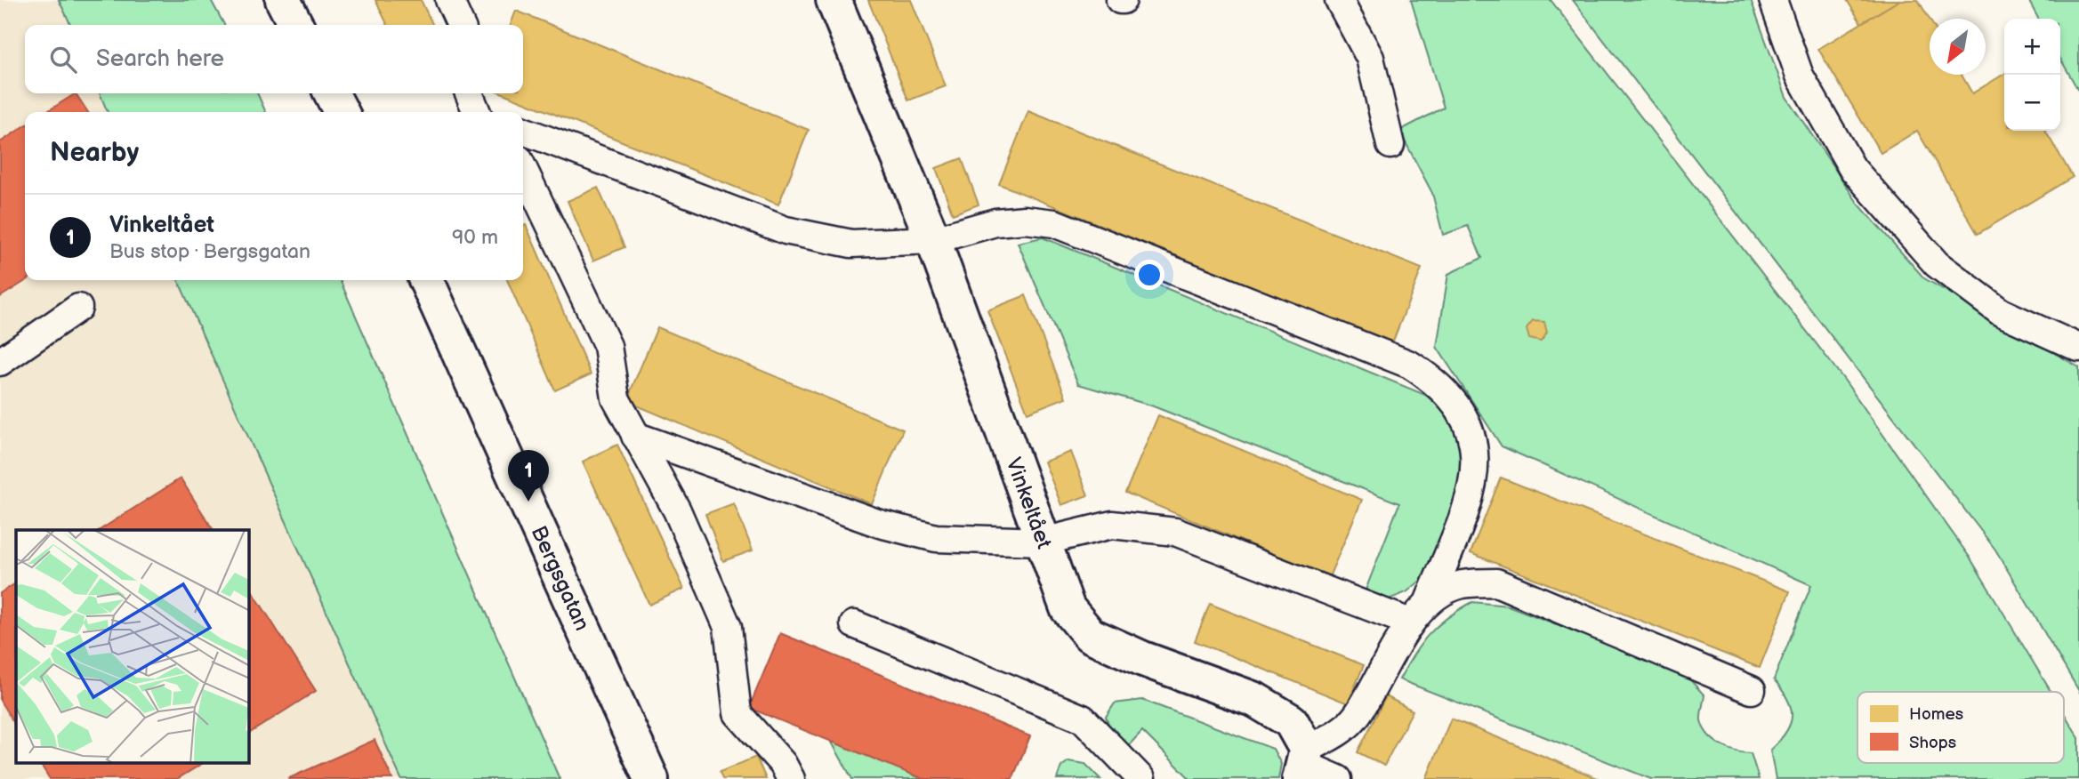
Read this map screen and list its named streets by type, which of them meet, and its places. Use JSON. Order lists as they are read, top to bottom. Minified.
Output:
{"streets":{"main road":["Vinkeltået","Bergsgatan"]},"legend":["Homes","Shops"],"north":"bottom left","page":{"map_buttons":["+","−"],"search":"Search here","heading":"Nearby","list":[{"mark":"1","name":"Vinkeltået","note":"Bus stop · Bergsgatan","value":"90 m"}],"pins":"1"}}
